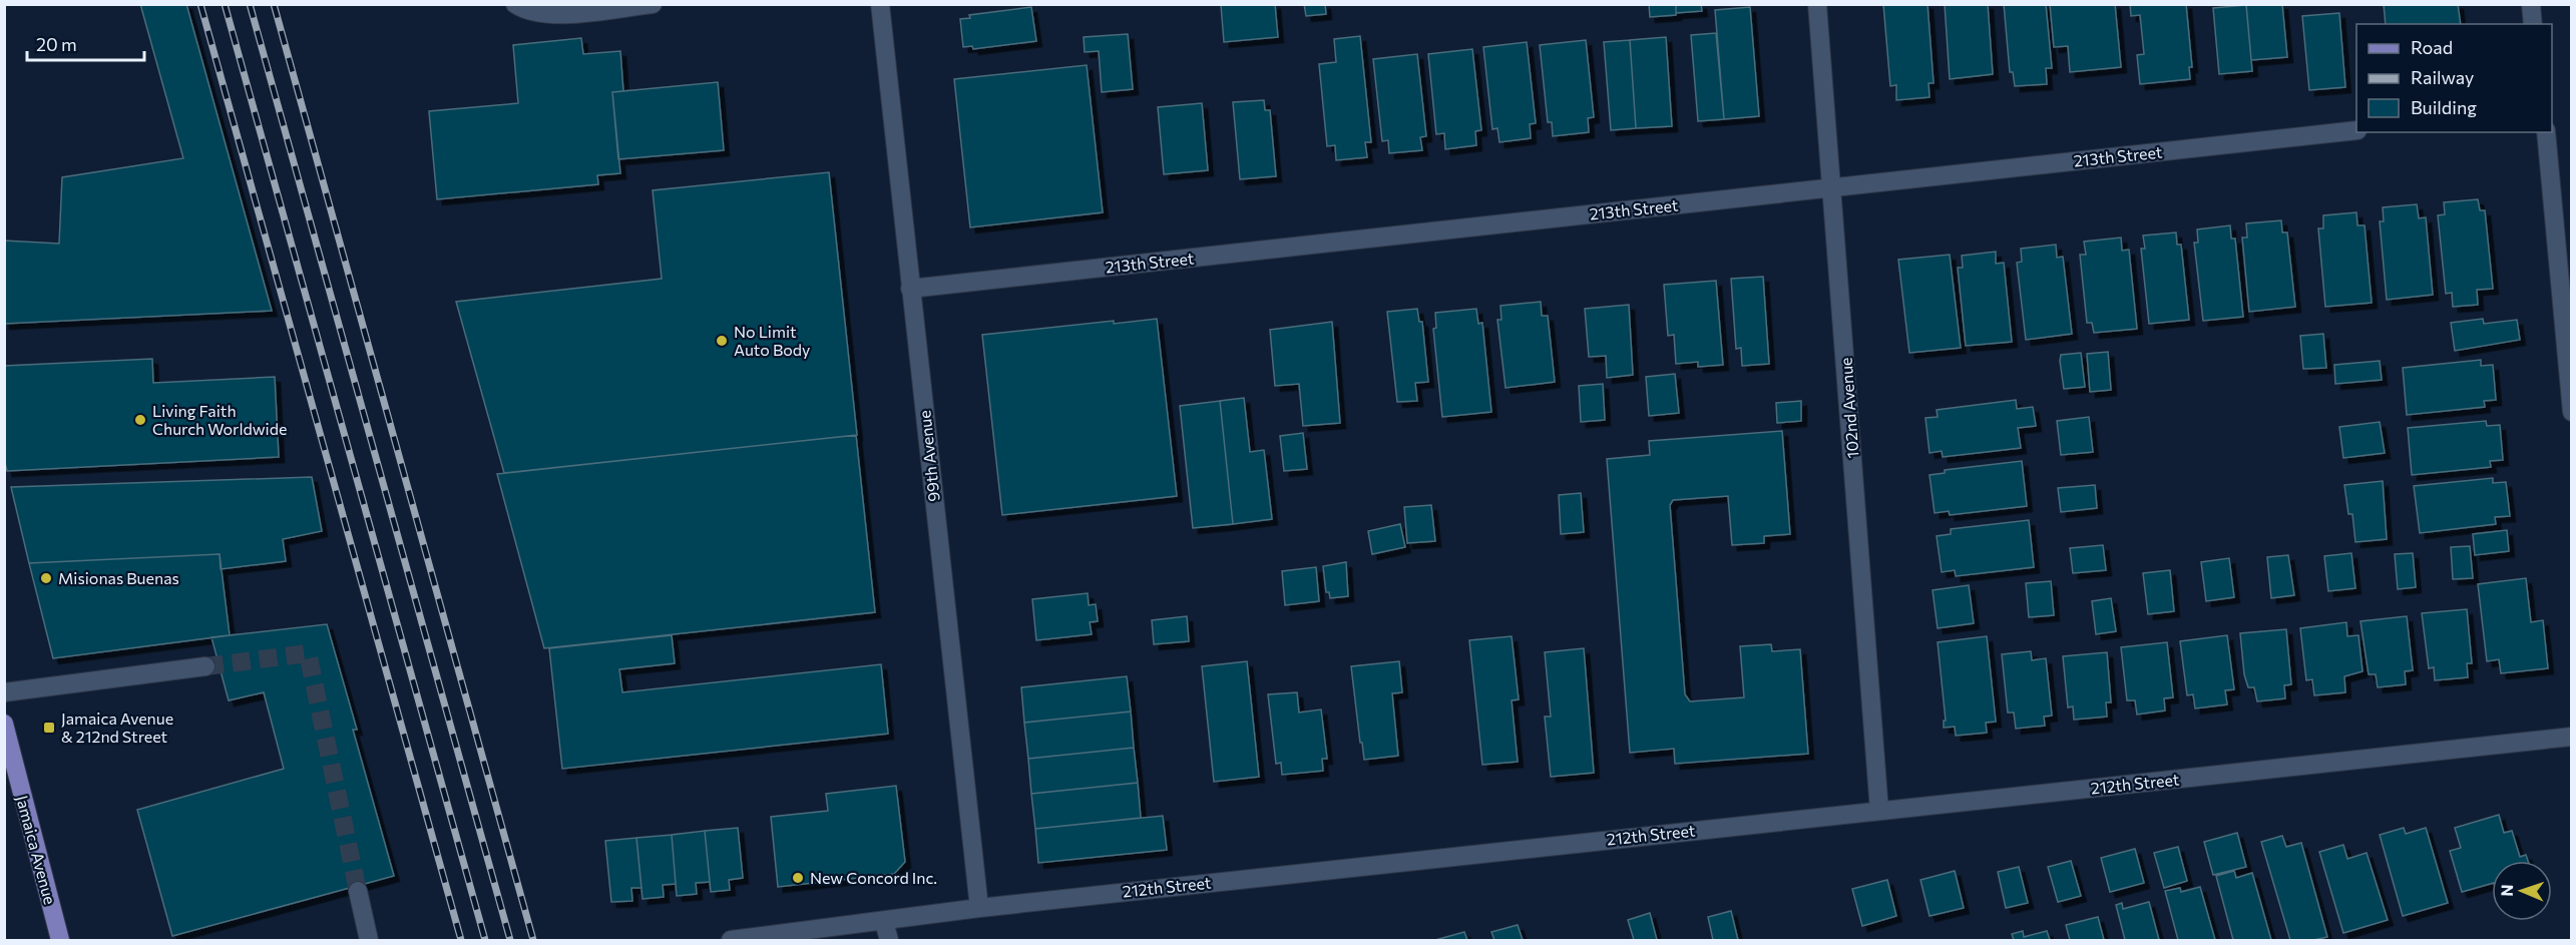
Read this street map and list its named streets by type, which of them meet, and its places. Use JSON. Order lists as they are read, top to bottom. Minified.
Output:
{"streets":{"main road":["Jamaica Avenue"],"street":["213th Street","102nd Avenue","99th Avenue","212th Street"]},"crossings":[["213th Street","102nd Avenue"],["213th Street","99th Avenue"],["102nd Avenue","212th Street"],["99th Avenue","212th Street"]],"places":{"other":["No Limit Auto Body","Living Faith Church Worldwide","Misionas Buenas","New Concord Inc."],"transit":["Jamaica Avenue & 212nd Street"]},"legend":["Road","Railway","Building"],"scale_bar":"20 m","north":"left"}
